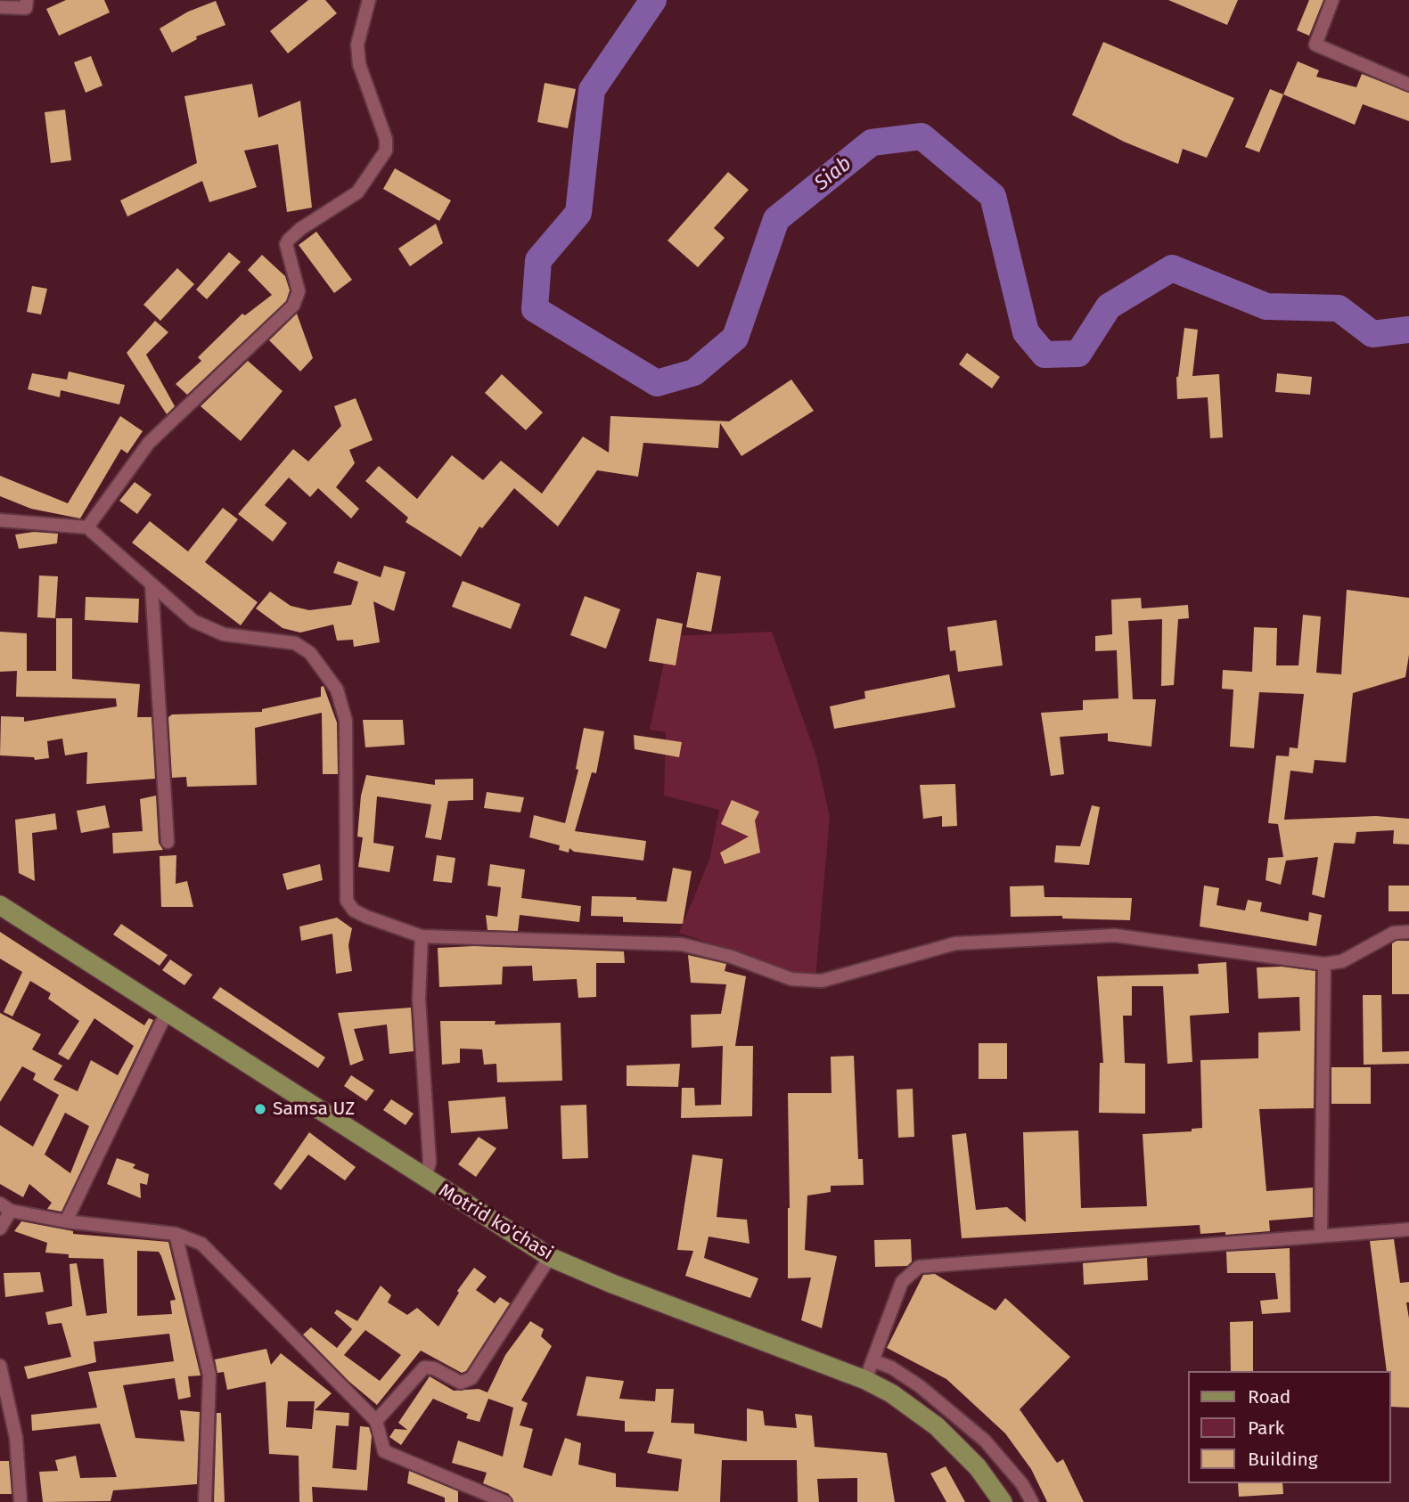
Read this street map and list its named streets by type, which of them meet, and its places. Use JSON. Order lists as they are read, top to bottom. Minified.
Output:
{"streets":{"main road":["Motrid ko'chasi"]},"water":["Siab"],"places":["Samsa UZ"],"legend":["Road","Park","Building"]}
